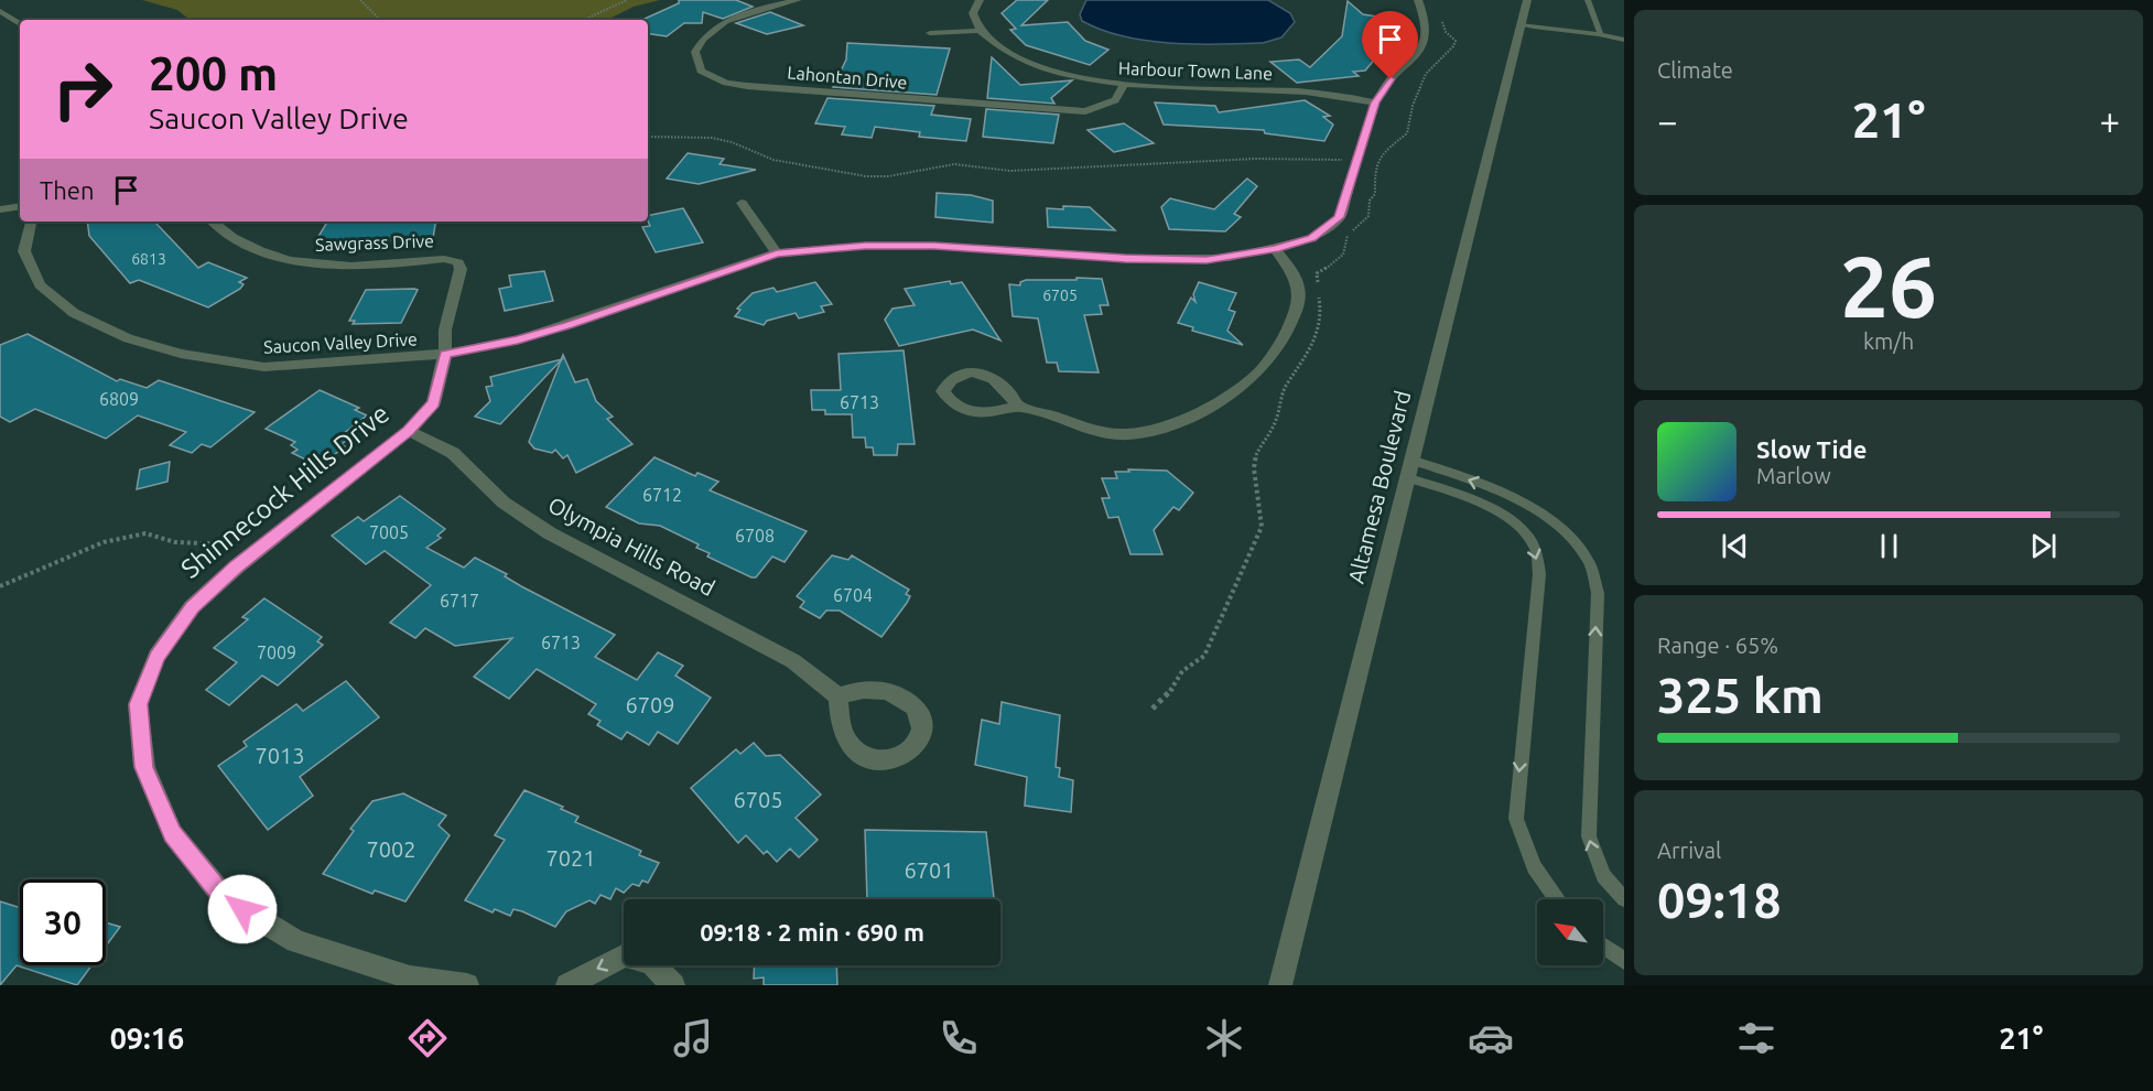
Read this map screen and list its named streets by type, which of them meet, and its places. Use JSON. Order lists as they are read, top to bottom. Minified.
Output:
{"streets":{"street":["Harbour Town Lane","Lahontan Drive","Sawgrass Drive","Saucon Valley Drive","Altamesa Boulevard","Shinnecock Hills Drive","Olympia Hills Road"]},"crossings":[["Harbour Town Lane","Lahontan Drive"],["Harbour Town Lane","Saucon Valley Drive"],["Sawgrass Drive","Saucon Valley Drive"],["Sawgrass Drive","Shinnecock Hills Drive"],["Saucon Valley Drive","Shinnecock Hills Drive"],["Shinnecock Hills Drive","Olympia Hills Road"]],"house_numbers":["6813","6705","6809","6713","6712","7005","6708","6704","6717","6713","7009","6709","7013","6705","7002","7021","6701"],"north":"top left","page":{"tile":["Climate",["26","km/h"],["Range · 65%","325 km"],["Arrival","09:18"]],"turn":["200 m","Saucon Valley Drive"],"heat":["−","21°","+"],"then":"Then","song":["Slow Tide","Marlow"],"limit":"30","trip":"09:18 · 2 min · 690 m","tabs":["09:16","21°"]}}
